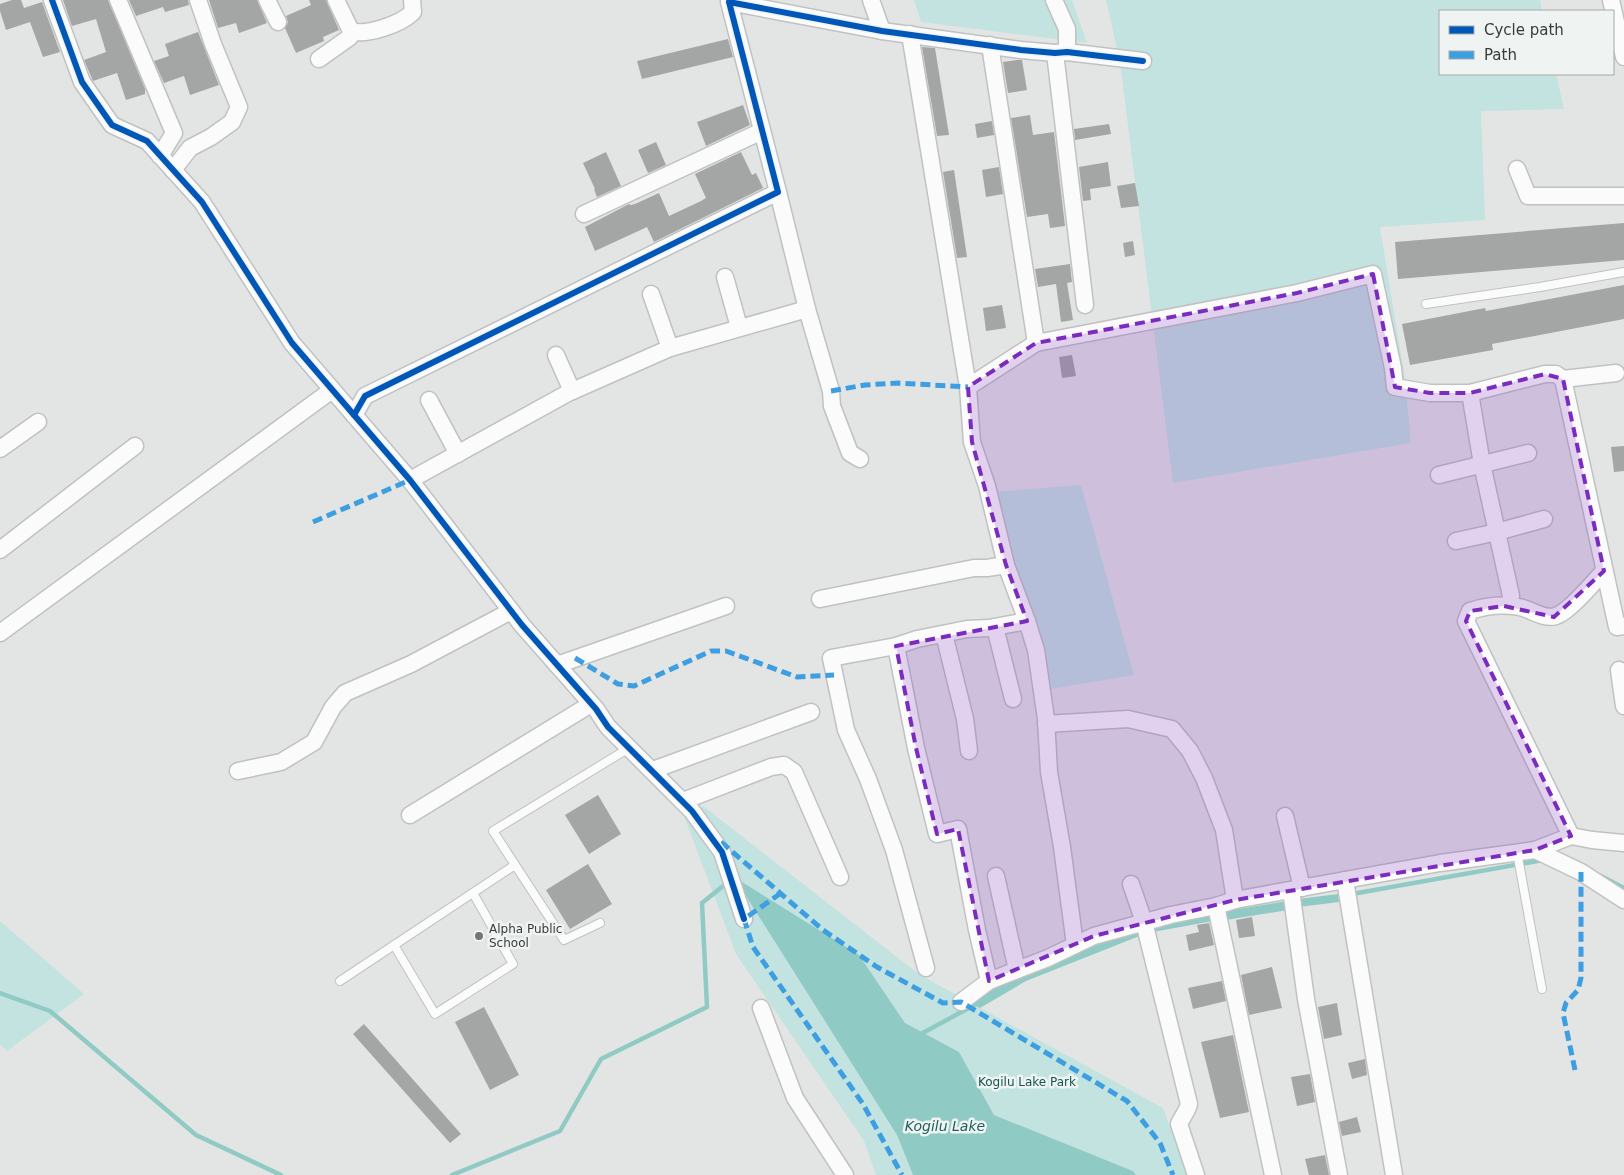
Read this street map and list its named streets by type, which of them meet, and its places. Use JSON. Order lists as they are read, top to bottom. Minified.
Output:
{"water":["Kogilu Lake"],"parks":["Kogilu Lake Park"],"places":["Alpha Public School"],"legend":["Cycle path","Path"]}
